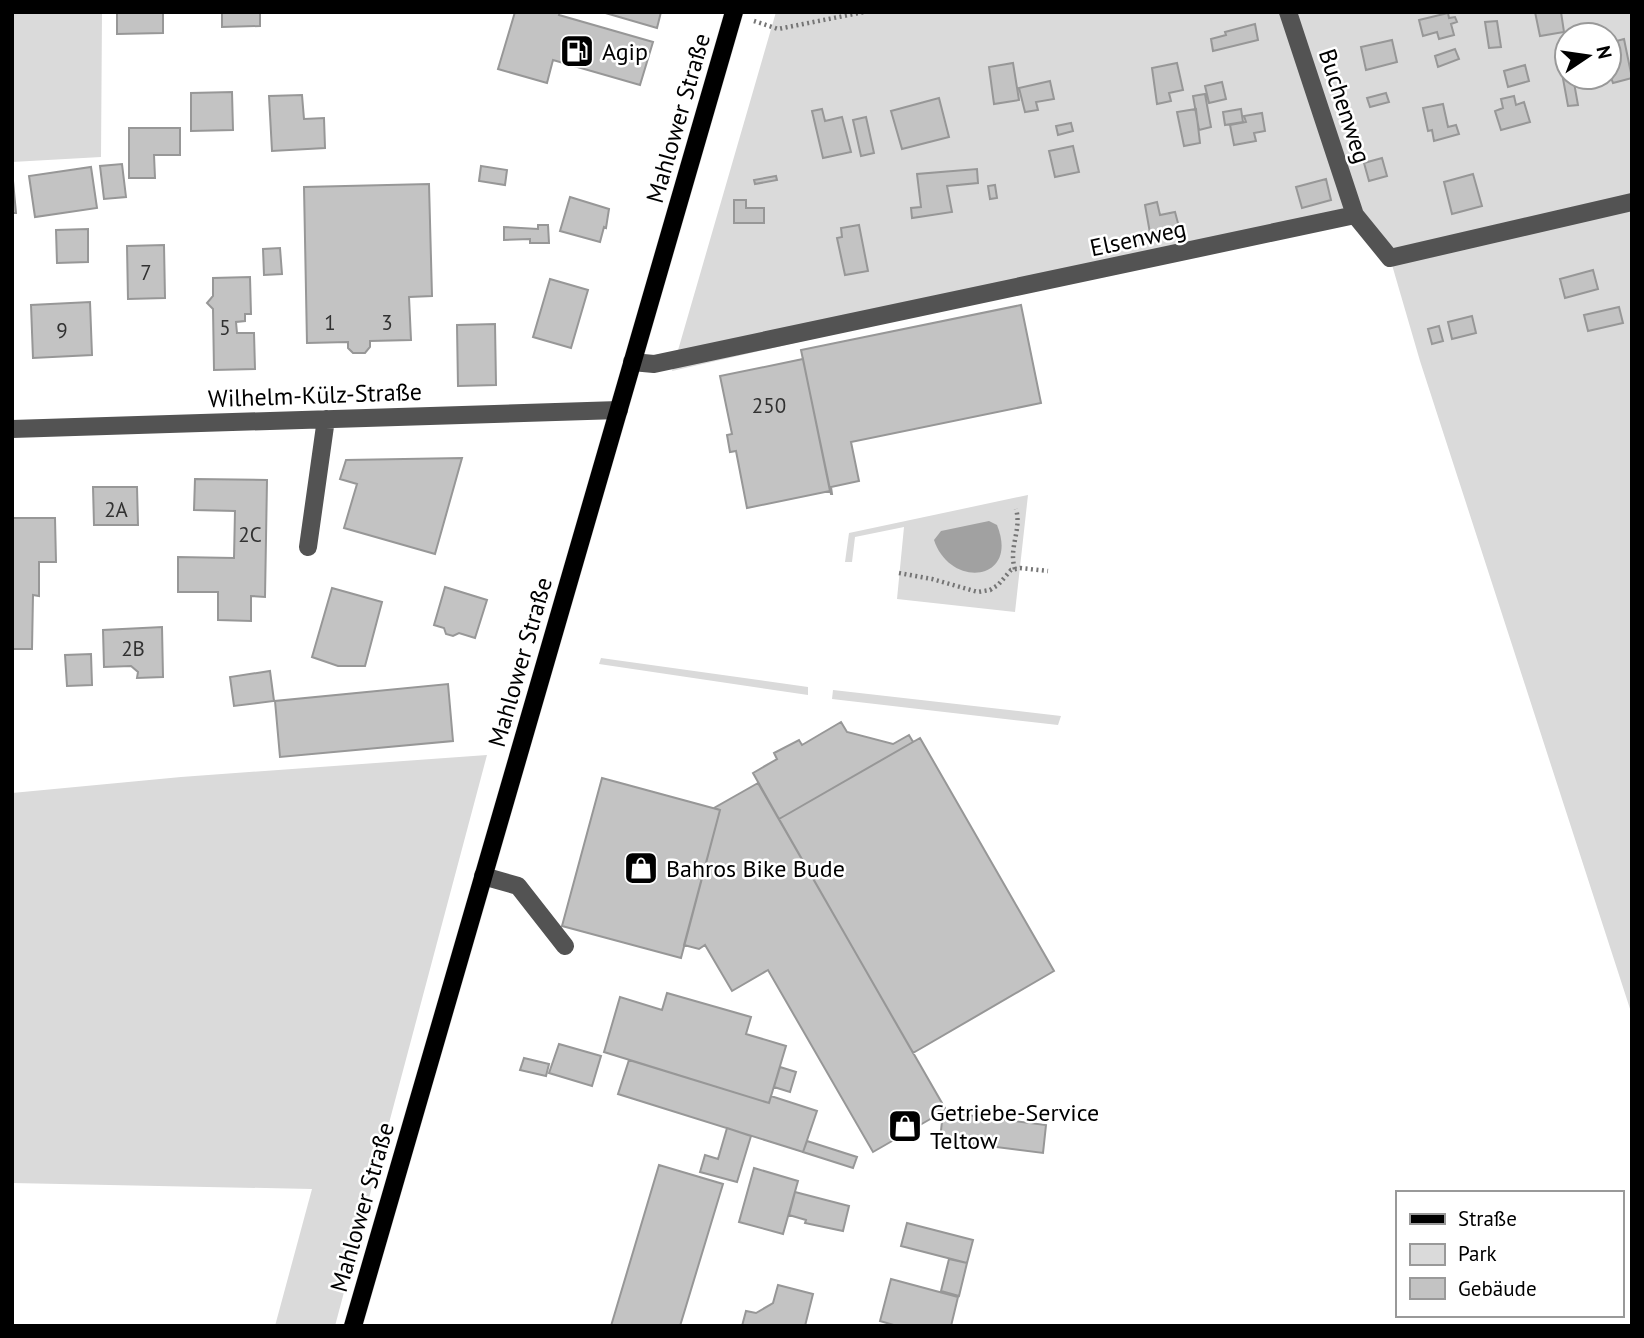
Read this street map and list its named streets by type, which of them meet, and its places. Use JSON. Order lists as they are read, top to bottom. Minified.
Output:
{"streets":{"main road":["Mahlower Straße"],"street":["Buchenweg","Elsenweg","Wilhelm-Külz-Straße"]},"crossings":[["Buchenweg","Elsenweg"],["Mahlower Straße","Elsenweg"],["Mahlower Straße","Wilhelm-Külz-Straße"]],"places":{"fuel station":["Agip"],"shop":["Bahros Bike Bude","Getriebe-Service Teltow"]},"house_numbers":["7","1","3","5","9","250","2A","2C","2B"],"legend":["Straße","Park","Gebäude"],"north":"right"}
